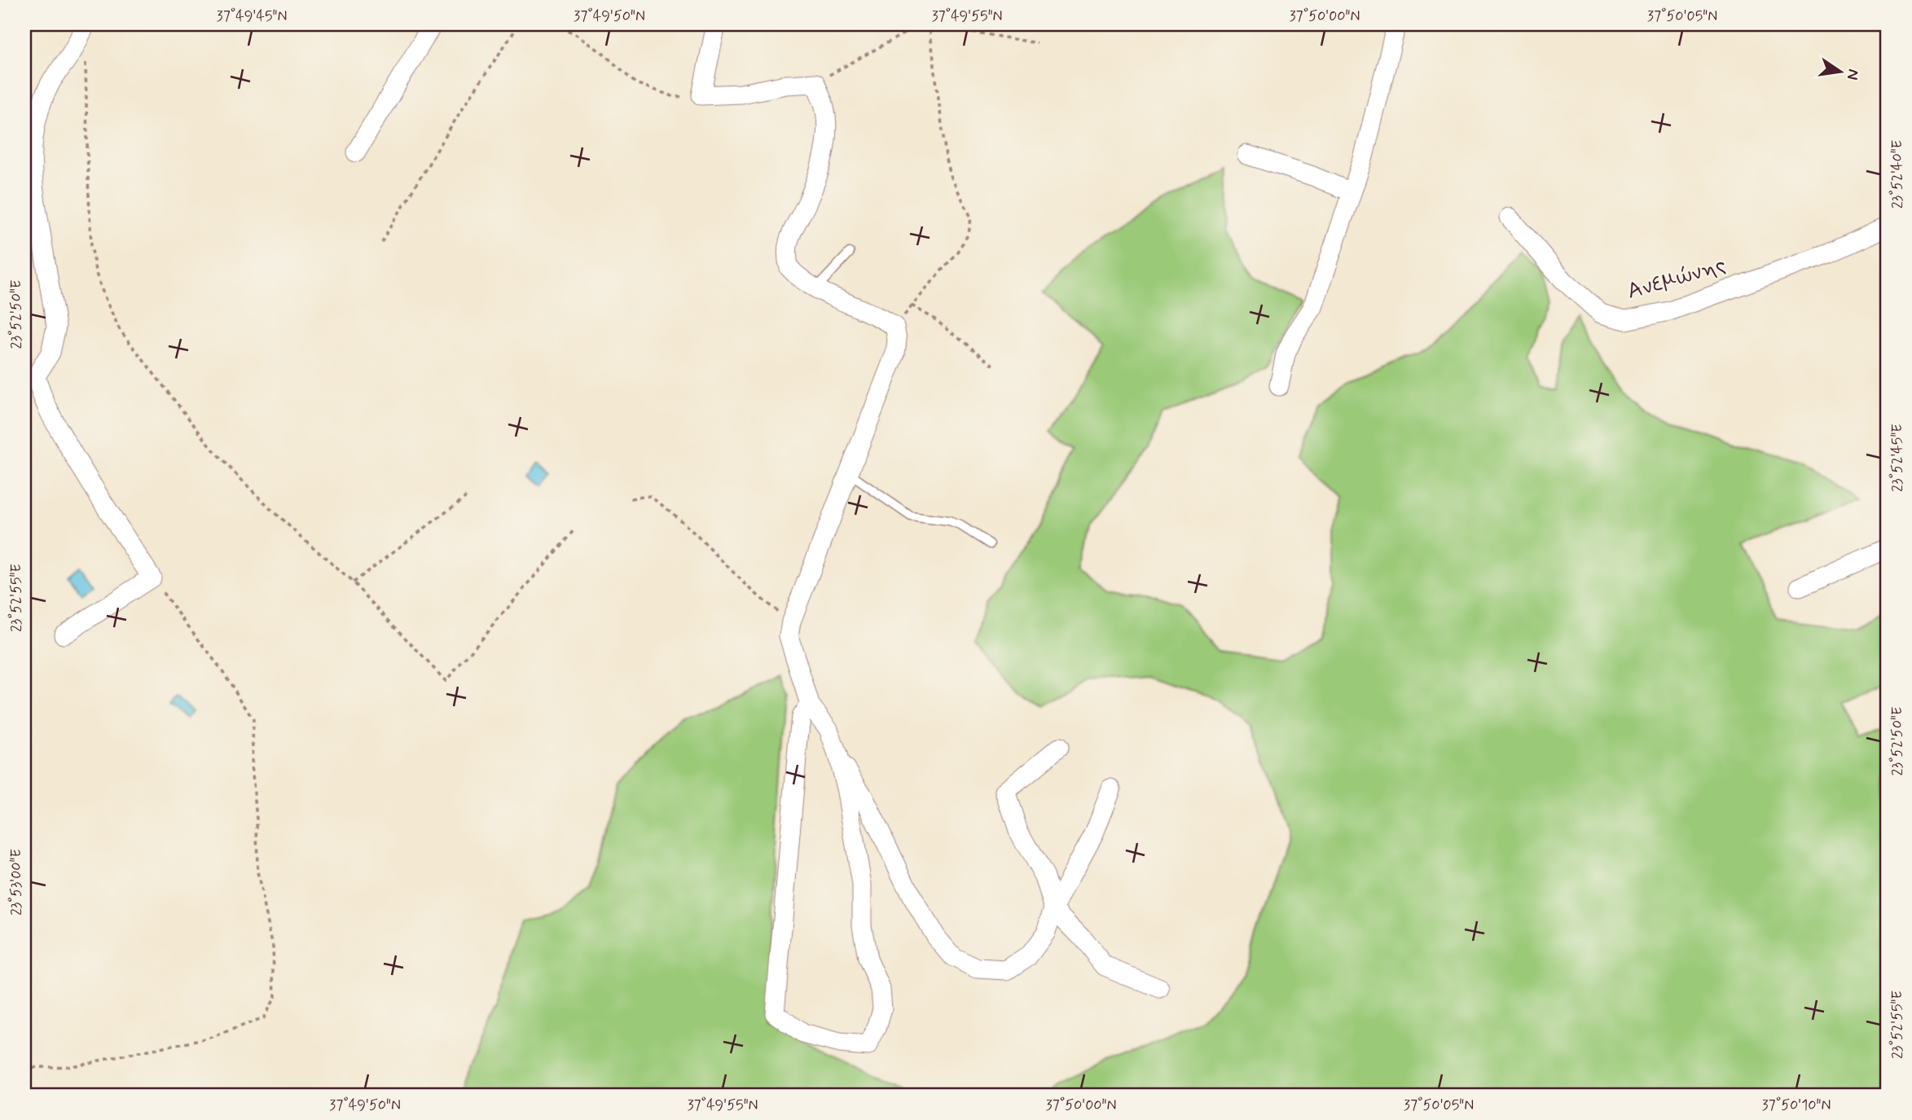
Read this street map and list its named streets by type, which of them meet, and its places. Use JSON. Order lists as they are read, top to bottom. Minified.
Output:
{"streets":{"street":["Ανεμώνης"]},"north":"right","coordinates":["37°49'45\"N","37°49'50\"N","37°49'55\"N","37°50'00\"N","37°50'05\"N","23°52'40\"E","23°52'50\"E","23°52'45\"E","23°52'55\"E","23°53'00\"E","37°50'10\"N"]}
